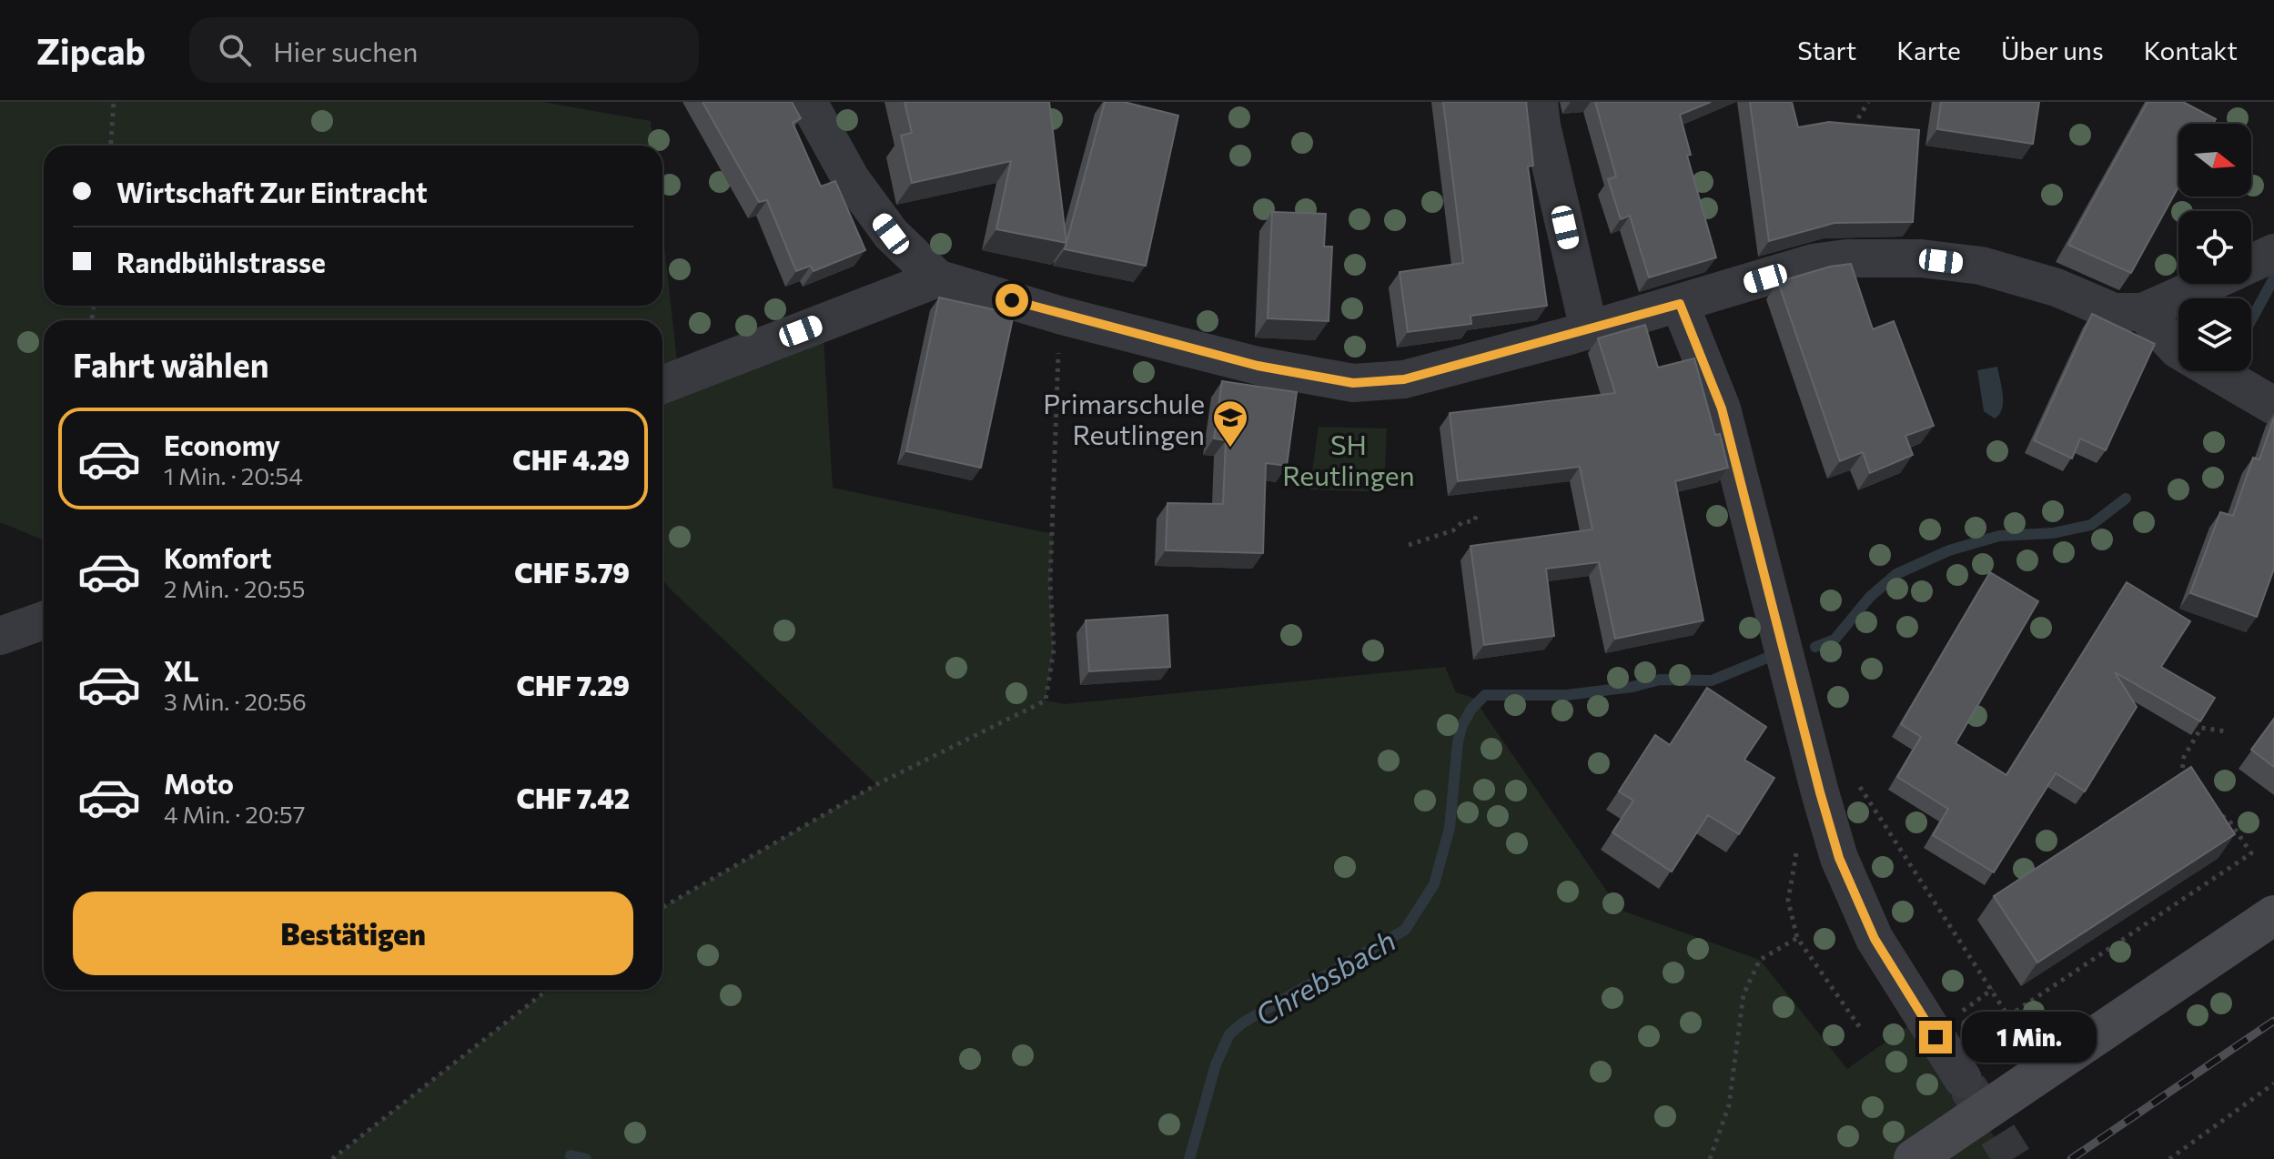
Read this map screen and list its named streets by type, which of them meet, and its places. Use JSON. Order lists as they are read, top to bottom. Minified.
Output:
{"water":["Chrebsbach"],"parks":["SH Reutlingen"],"places":{"school or university":["Primarschule Reutlingen"]},"north":"right","page":{"header":"Zipcab","search":"Hier suchen","nav":["Start","Karte","Über uns","Kontakt"],"banner":["Wirtschaft Zur Eintracht","Randbühlstrasse"],"heading":"Fahrt wählen","list":[{"name":"Economy","note":"1 Min. · 20:54","value":"CHF 4.29"},{"name":"Komfort","note":"2 Min. · 20:55","value":"CHF 5.79"},{"name":"XL","note":"3 Min. · 20:56","value":"CHF 7.29"},{"name":"Moto","note":"4 Min. · 20:57","value":"CHF 7.42"}],"buttons":"Bestätigen","bubble":"1 Min."}}
